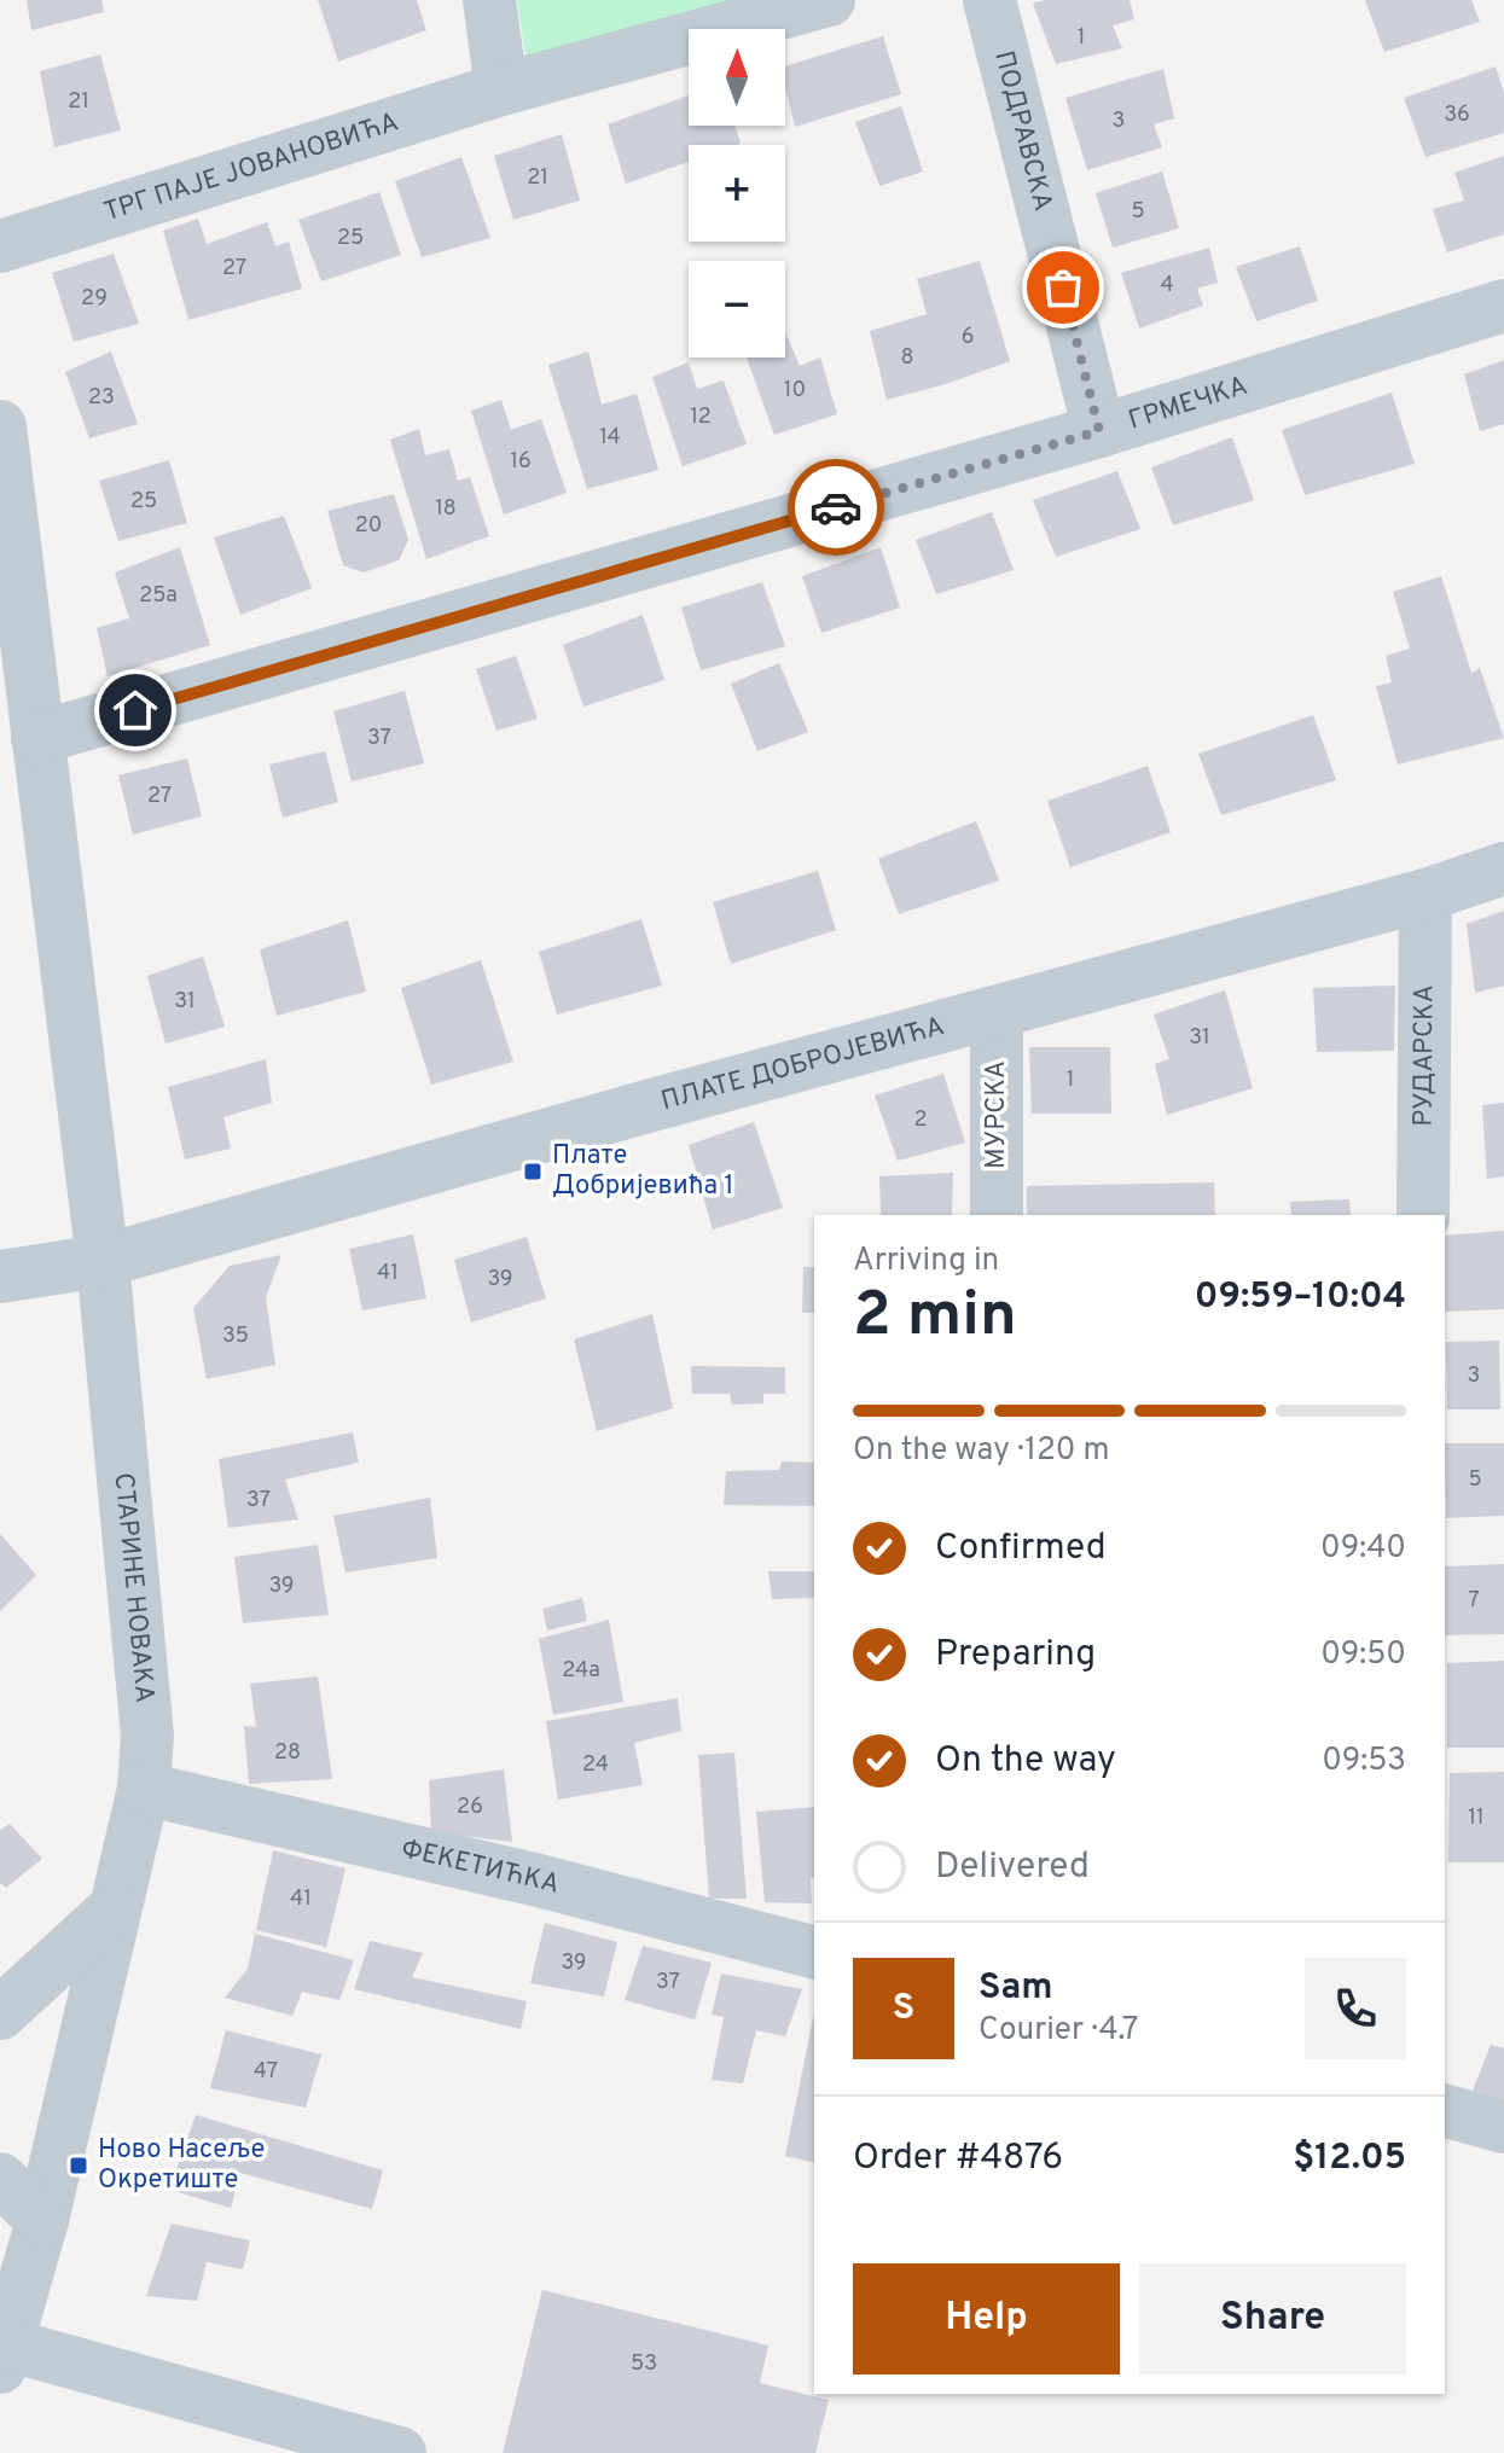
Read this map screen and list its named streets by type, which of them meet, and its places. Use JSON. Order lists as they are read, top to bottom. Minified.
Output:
{"streets":{"street":["ПОДРАВСКА","ТРГ ПАЈЕ ЈОВАНОВИЋА","ГРМЕЧКА","РУДАРСКА","ПЛАТЕ ДОБРОЈЕВИЋА","МУРСКА","СТАРИНЕ НОВАКА","ФЕКЕТИЋКА"]},"crossings":[["ПОДРАВСКА","ГРМЕЧКА"],["ГРМЕЧКА","СТАРИНЕ НОВАКА"],["РУДАРСКА","ПЛАТЕ ДОБРОЈЕВИЋА"],["ПЛАТЕ ДОБРОЈЕВИЋА","МУРСКА"],["ПЛАТЕ ДОБРОЈЕВИЋА","СТАРИНЕ НОВАКА"],["СТАРИНЕ НОВАКА","ФЕКЕТИЋКА"]],"places":{"transit":["Плате Добријевића 1","Ново Насеље Окретиште"]},"house_numbers":["1","21","36","3","21","5","25","27","4","29","6","8","10","23","12","14","16","25","18","20","25a","37","27","31","31","1","2","41","39","35","3","5","37","39","7","24a","28","24","26","11","41","39","37","47","53"],"north":"top","page":{"map_buttons":["+","−"],"heading":["2 min","Arriving in","09:59–10:04"],"panel":["Sam","Courier · 4.7","Order #4876","$12.05"],"bar":"On the way · 120 m","list":[["Confirmed","09:40"],["Preparing","09:50"],["On the way","09:53"],"Delivered"],"round":"S","buttons":["Help","Share"]}}
